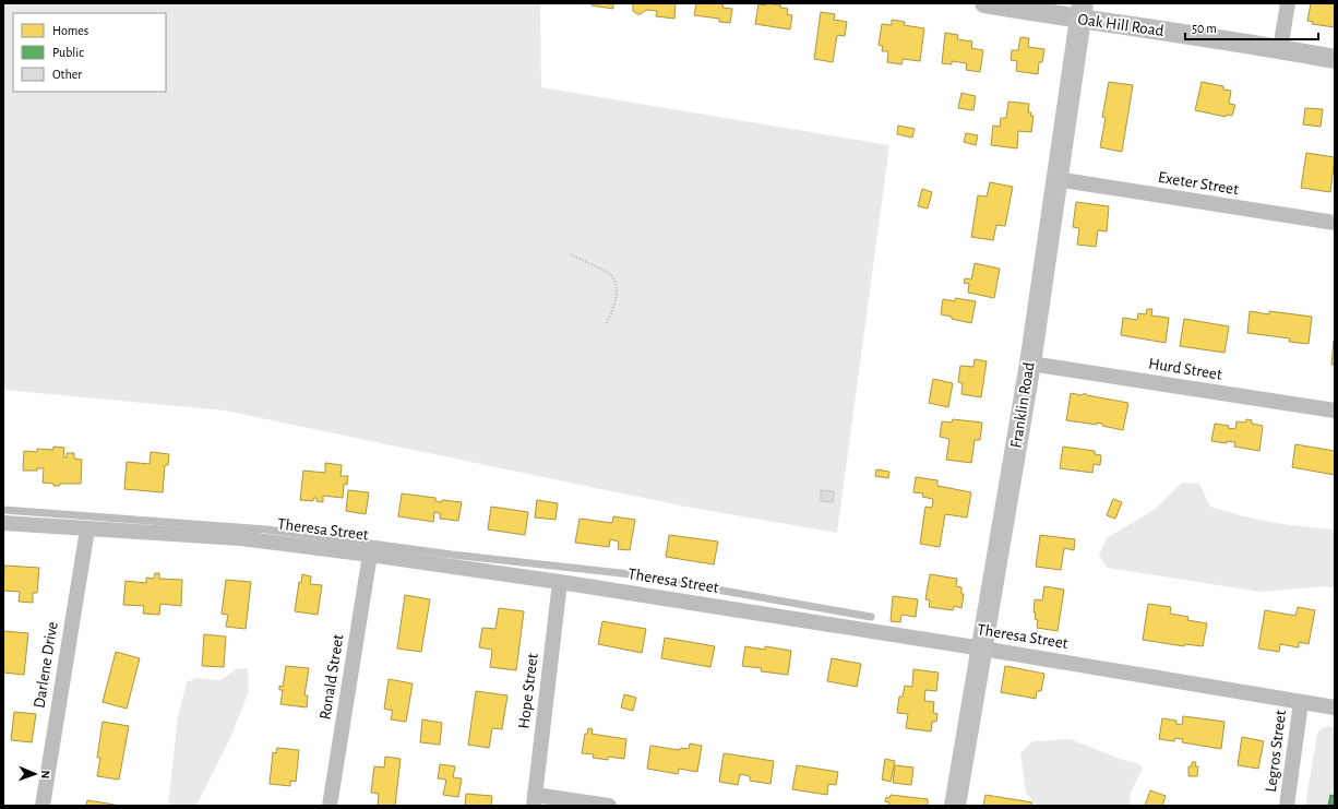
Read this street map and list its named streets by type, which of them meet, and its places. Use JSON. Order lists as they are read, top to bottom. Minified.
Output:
{"streets":{"main road":["Franklin Road"],"street":["Oak Hill Road","Exeter Street","Hurd Street","Theresa Street","Darlene Drive","Ronald Street","Hope Street","Legros Street"]},"crossings":[["Oak Hill Road","Franklin Road"],["Exeter Street","Franklin Road"],["Hurd Street","Franklin Road"],["Franklin Road","Theresa Street"],["Theresa Street","Darlene Drive"],["Theresa Street","Ronald Street"],["Theresa Street","Hope Street"],["Theresa Street","Legros Street"]],"legend":["Homes","Public","Other"],"scale_bar":"50 m","north":"right"}
